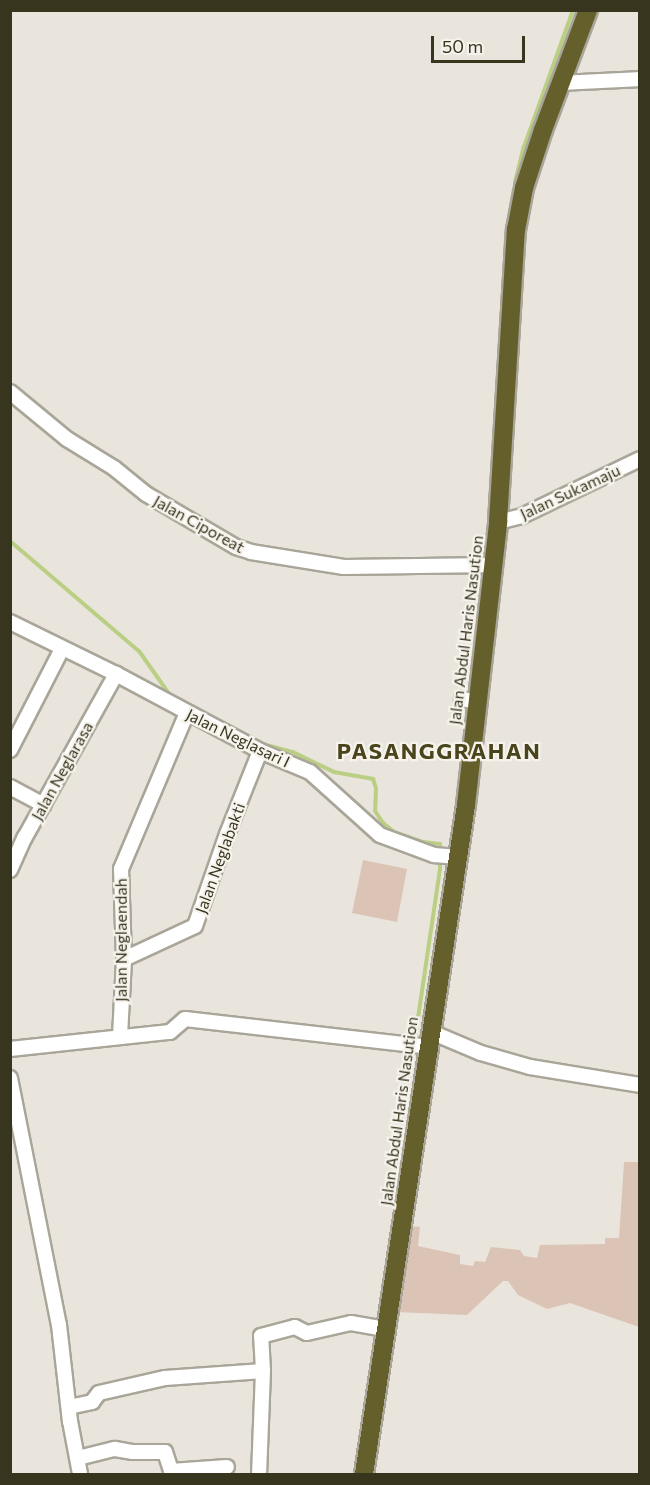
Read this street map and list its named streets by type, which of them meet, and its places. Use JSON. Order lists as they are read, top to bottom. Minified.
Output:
{"streets":{"highway":["Jalan Abdul Haris Nasution"],"street":["Jalan Sukamaju","Jalan Ciporeat","Jalan Neglasari I","Jalan Neglarasa","Jalan Neglabakti","Jalan Neglaendah"]},"crossings":[["Jalan Sukamaju","Jalan Abdul Haris Nasution"],["Jalan Ciporeat","Jalan Abdul Haris Nasution"],["Jalan Abdul Haris Nasution","Jalan Neglasari I"],["Jalan Neglasari I","Jalan Neglarasa"],["Jalan Neglasari I","Jalan Neglabakti"],["Jalan Neglasari I","Jalan Neglaendah"],["Jalan Neglabakti","Jalan Neglaendah"]],"districts":["PASANGGRAHAN"],"scale_bar":"50 m"}
